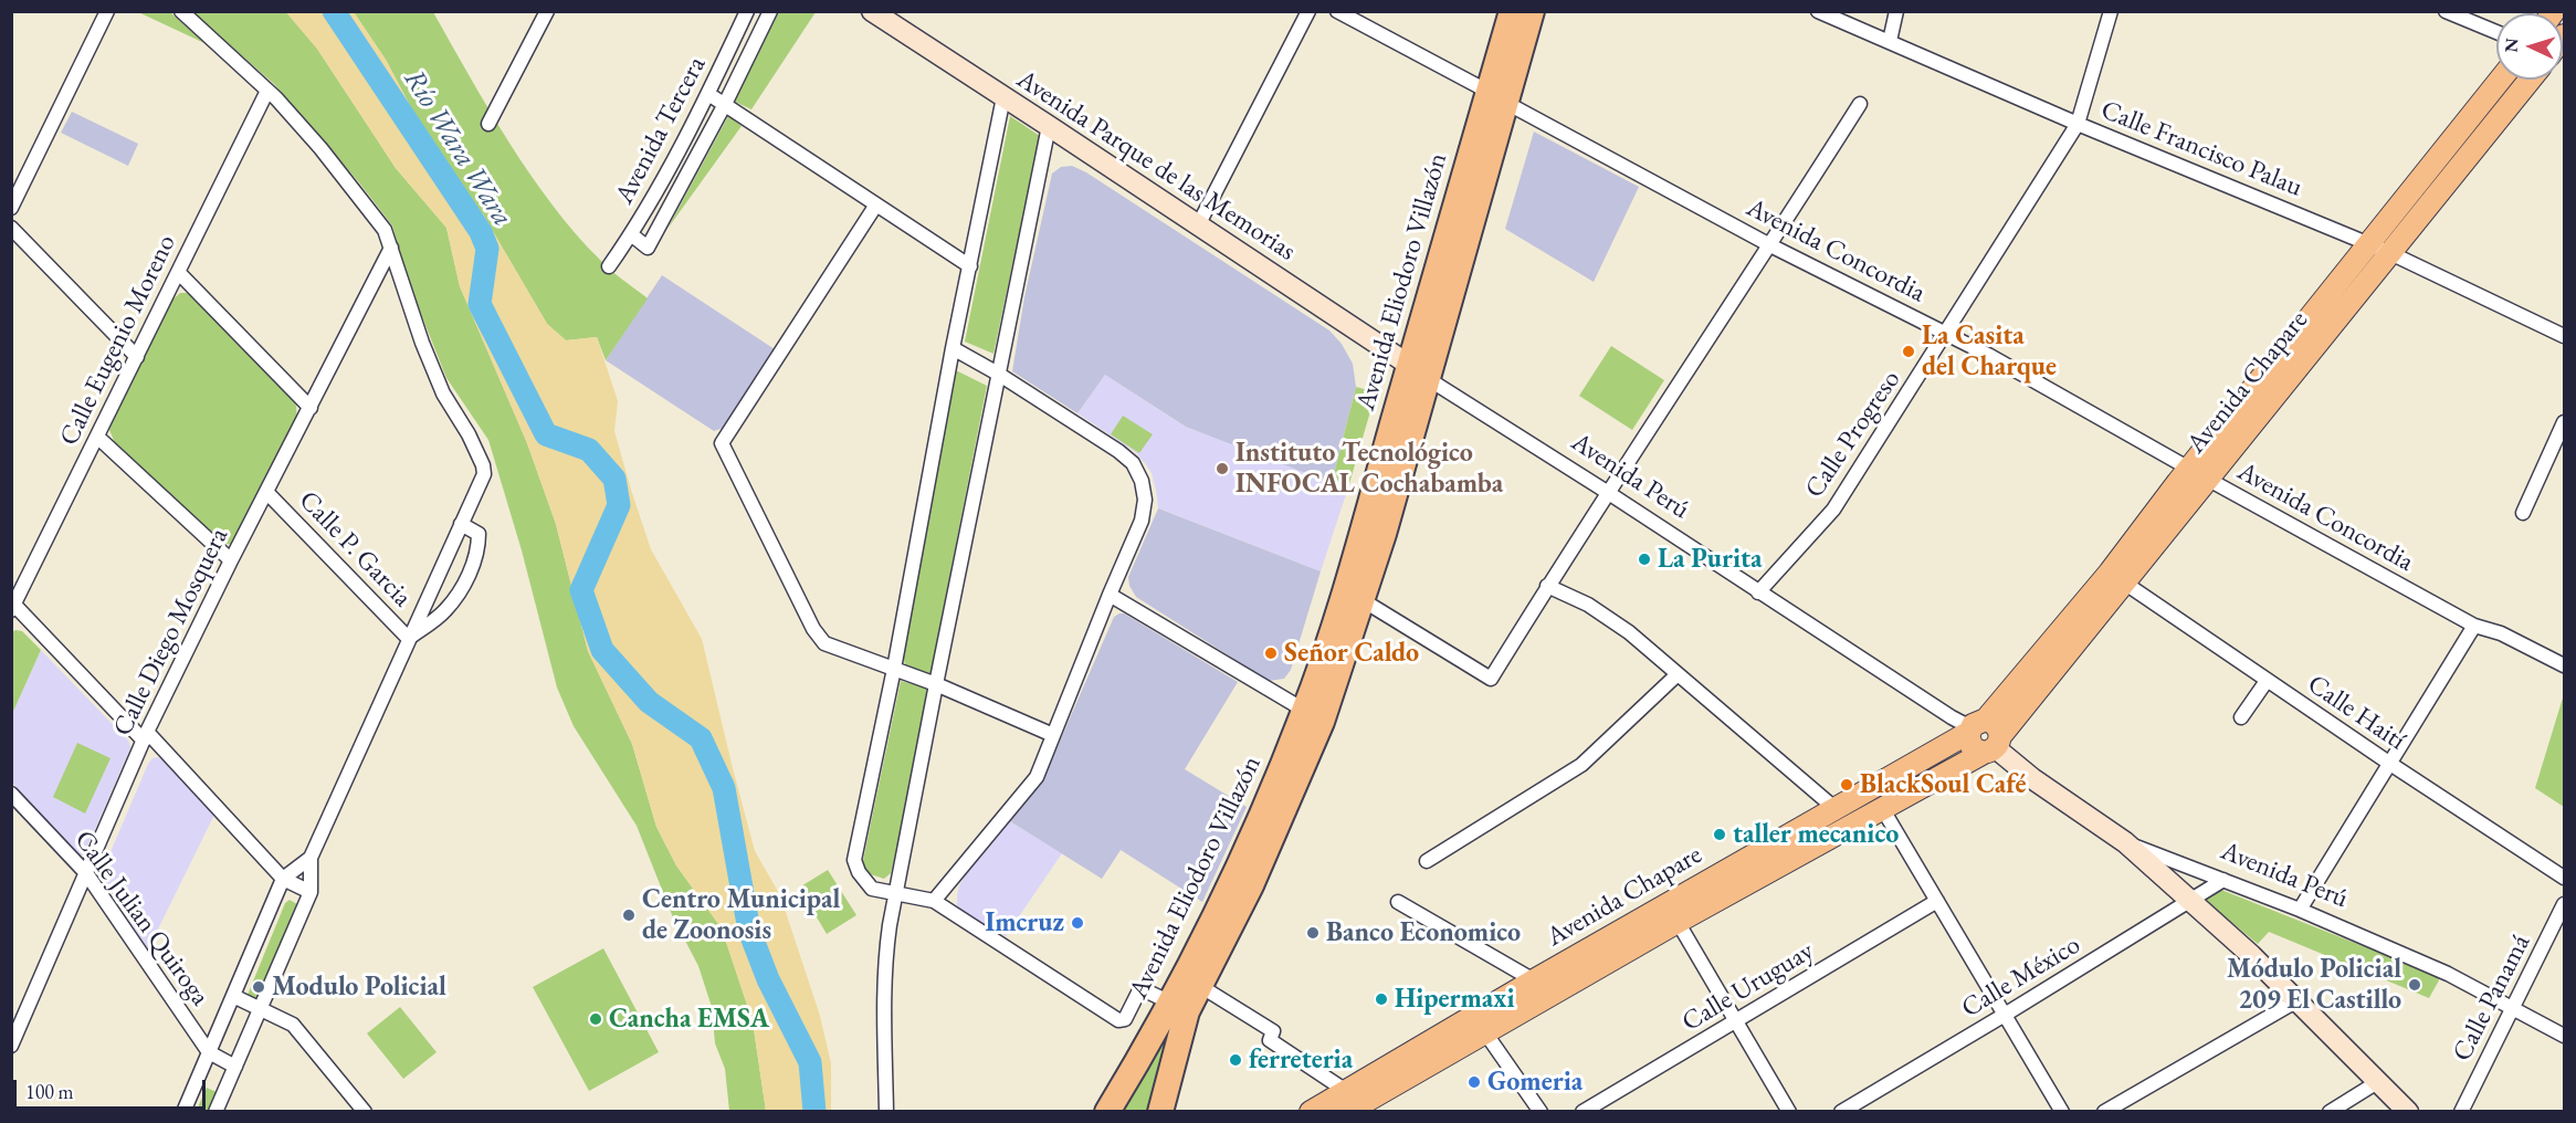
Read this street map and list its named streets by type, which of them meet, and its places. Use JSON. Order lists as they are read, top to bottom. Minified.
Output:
{"streets":{"highway":["Avenida Eliodoro Villazón"],"main road":["Avenida Chapare"],"street":["Avenida Tercera","Calle Francisco Palau","Avenida Parque de las Memorias","Avenida Concordia","Calle Eugenio Moreno","Calle Progreso","Avenida Perú","Calle P. Garcia","Calle Diego Mosquera","Calle Haití","Calle Julian Quiroga","Calle México","Calle Uruguay","Calle Panamá"]},"crossings":[["Calle Francisco Palau","Avenida Chapare"],["Calle Francisco Palau","Calle Progreso"],["Avenida Parque de las Memorias","Avenida Eliodoro Villazón"],["Avenida Parque de las Memorias","Avenida Perú"],["Avenida Concordia","Avenida Eliodoro Villazón"],["Avenida Concordia","Avenida Chapare"],["Avenida Concordia","Calle Progreso"],["Avenida Eliodoro Villazón","Avenida Perú"],["Avenida Chapare","Avenida Perú"],["Avenida Chapare","Calle Haití"],["Calle Progreso","Avenida Perú"],["Avenida Perú","Calle México"],["Avenida Perú","Calle Panamá"],["Calle P. Garcia","Calle Diego Mosquera"],["Calle Diego Mosquera","Calle Julian Quiroga"]],"water":["Río Wara Wara"],"places":["La Casita del Charque","Instituto Tecnológico INFOCAL Cochabamba","La Purita","Señor Caldo","BlackSoul Café","taller mecanico","Centro Municipal de Zoonosis","Imcruz","Banco Economico","Módulo Policial 209 El Castillo","Modulo Policial","Hipermaxi","Cancha EMSA","ferreteria","Gomeria"],"scale_bar":"100 m","north":"left"}
